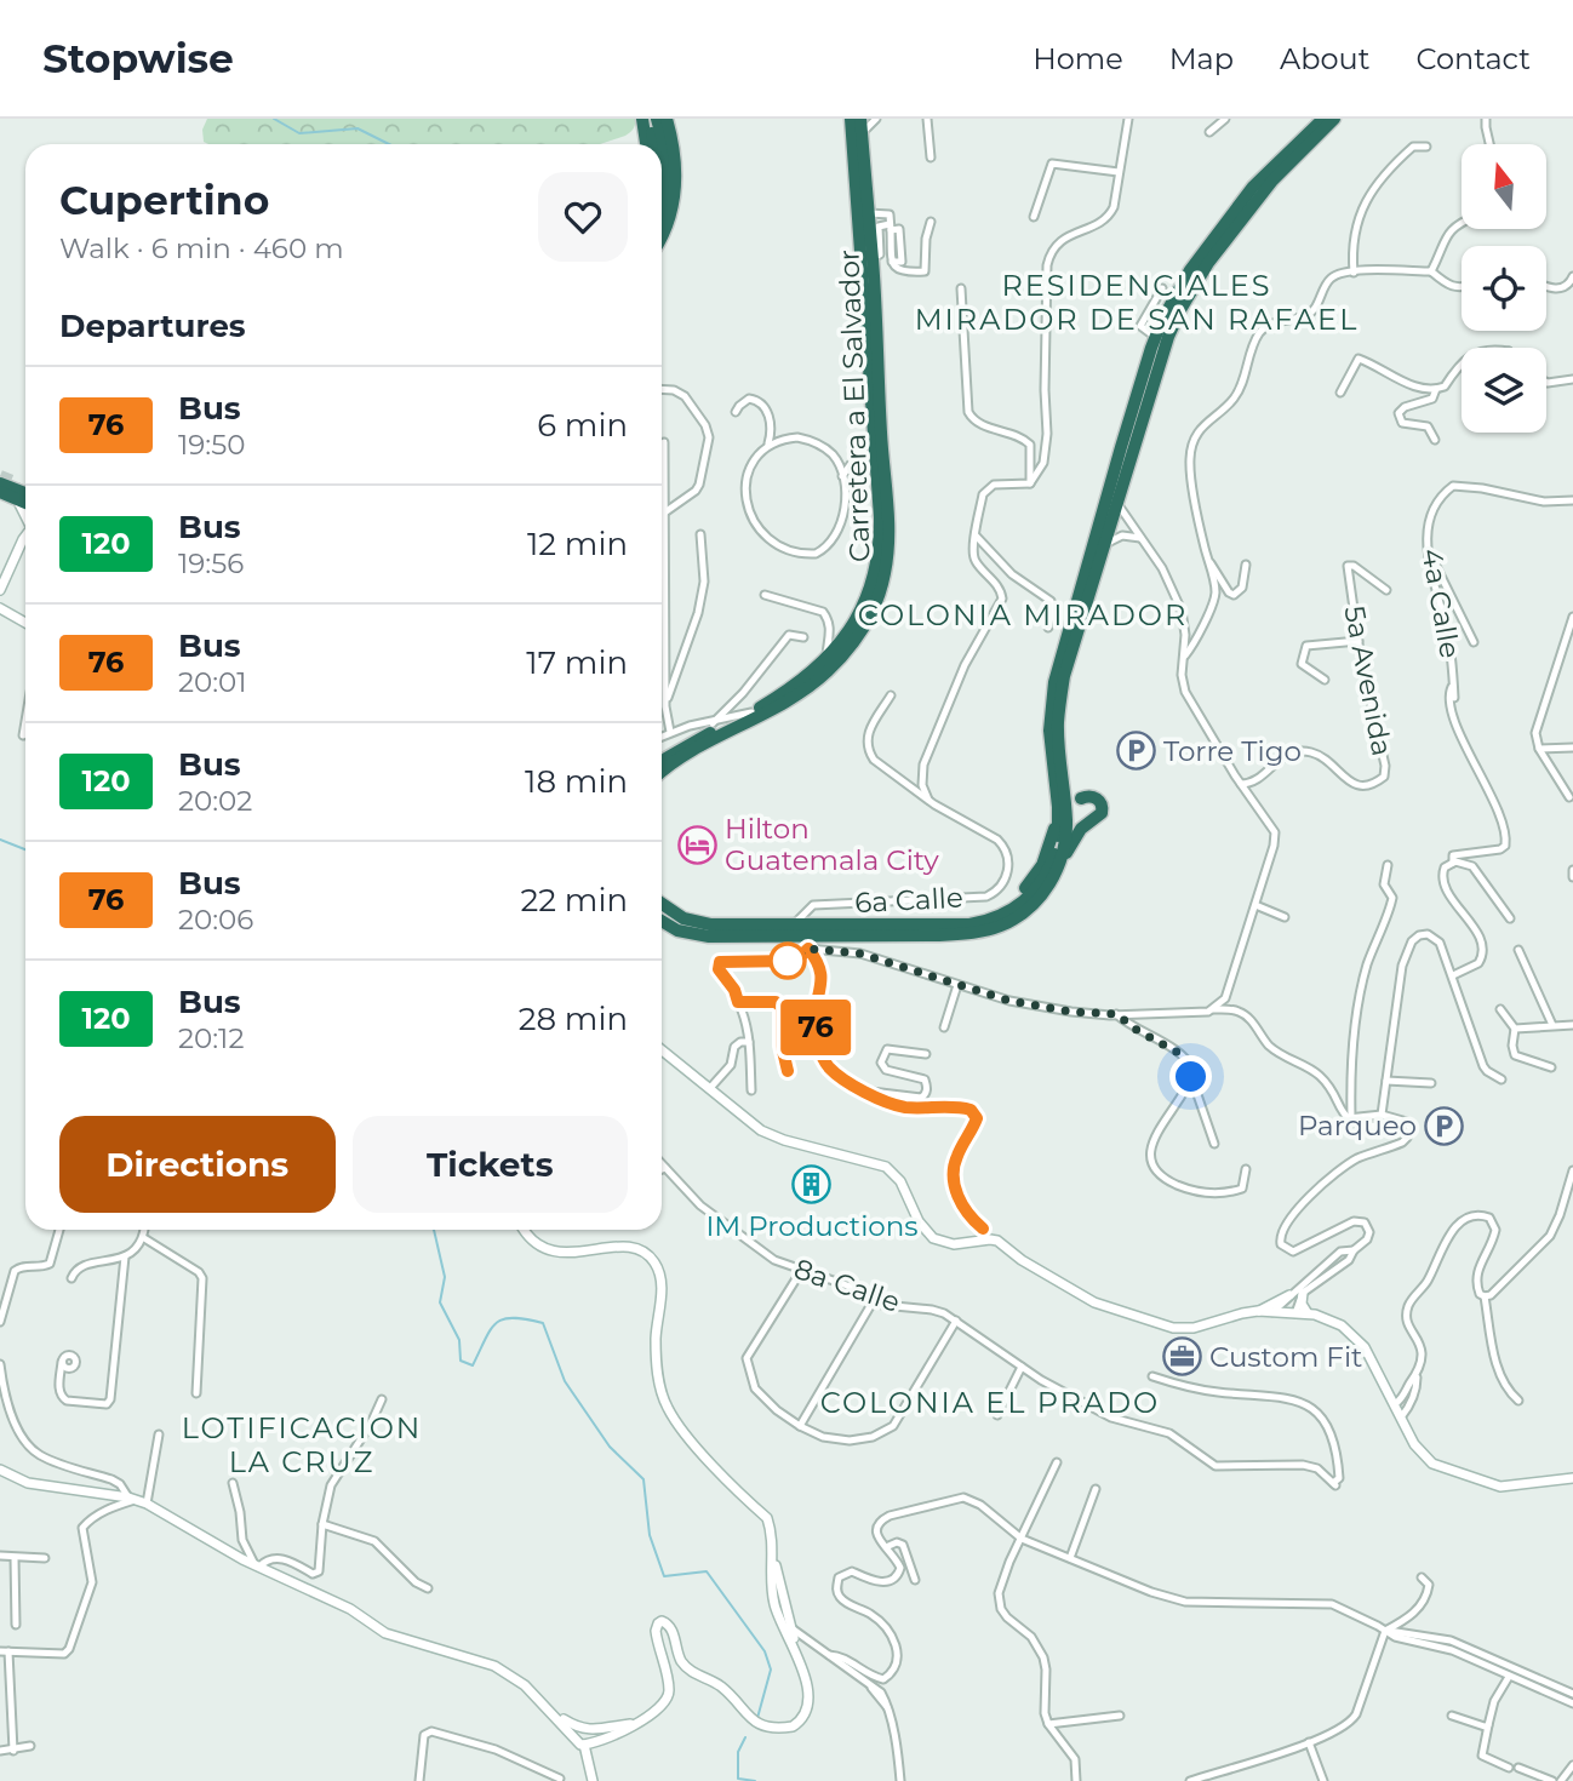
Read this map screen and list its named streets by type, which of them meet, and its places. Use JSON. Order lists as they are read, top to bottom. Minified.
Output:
{"streets":{"highway":["Carretera a El Salvador"],"street":["4a Calle","5a Avenida","6a Calle","8a Calle"]},"districts":["RESIDENCIALES MIRADOR DE SAN RAFAEL","COLONIA MIRADOR","COLONIA EL PRADO","LOTIFICACION LA CRUZ"],"places":{"parking":["Torre Tigo","Parqueo"],"hotel":["Hilton Guatemala City"],"building":["IM Productions"],"office":["Custom Fit"]},"lines":["bus line 76"],"north":"top","page":{"header":"Stopwise","nav":["Home","Map","About","Contact"],"on_map":"76","heading":[["Cupertino","Walk · 6 min · 460 m"],"Departures"],"list":[{"mark":"76","name":"Bus","note":"19:50","value":"6 min"},{"mark":"120","name":"Bus","note":"19:56","value":"12 min"},{"mark":"76","name":"Bus","note":"20:01","value":"17 min"},{"mark":"120","name":"Bus","note":"20:02","value":"18 min"},{"mark":"76","name":"Bus","note":"20:06","value":"22 min"},{"mark":"120","name":"Bus","note":"20:12","value":"28 min"}],"buttons":["Directions","Tickets"]}}
